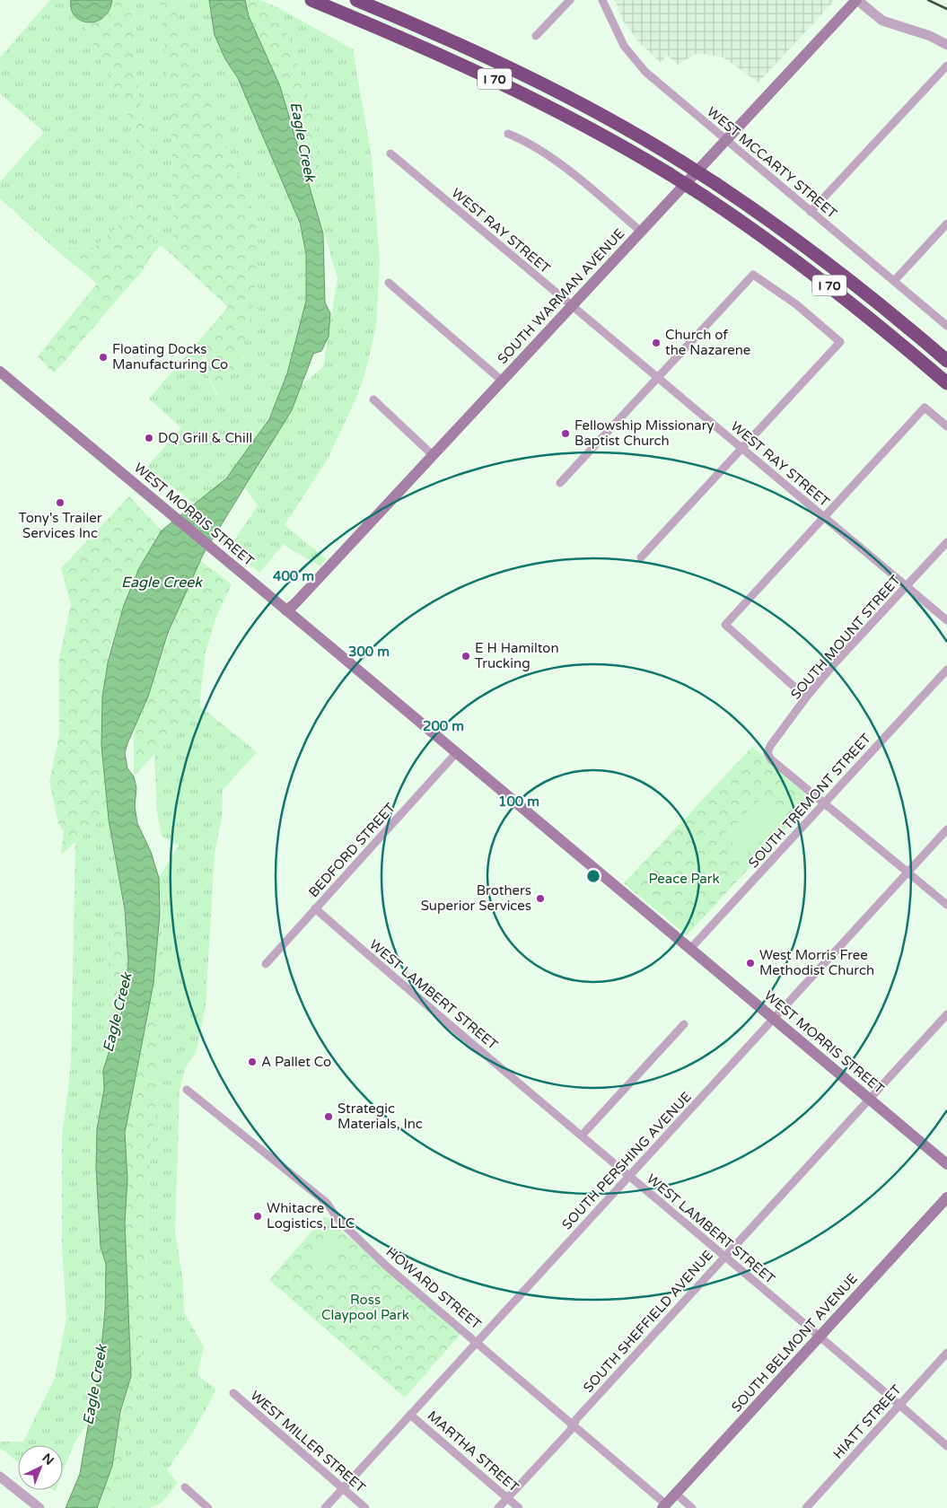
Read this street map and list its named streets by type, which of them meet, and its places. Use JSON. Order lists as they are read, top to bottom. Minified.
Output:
{"streets":{"highway":["I 70"],"main road":["SOUTH WARMAN AVENUE","WEST MORRIS STREET","SOUTH BELMONT AVENUE"],"street":["WEST MCCARTY STREET","WEST RAY STREET","SOUTH MOUNT STREET","SOUTH TREMONT STREET","BEDFORD STREET","WEST LAMBERT STREET","SOUTH PERSHING AVENUE","HOWARD STREET","SOUTH SHEFFIELD AVENUE","HIATT STREET","WEST MILLER STREET","MARTHA STREET"]},"crossings":[["WEST MCCARTY STREET","SOUTH WARMAN AVENUE"],["WEST RAY STREET","SOUTH WARMAN AVENUE"],["WEST RAY STREET","SOUTH MOUNT STREET"],["SOUTH WARMAN AVENUE","WEST MORRIS STREET"],["WEST MORRIS STREET","SOUTH TREMONT STREET"],["WEST MORRIS STREET","BEDFORD STREET"],["WEST MORRIS STREET","SOUTH PERSHING AVENUE"],["WEST MORRIS STREET","SOUTH SHEFFIELD AVENUE"],["SOUTH MOUNT STREET","SOUTH TREMONT STREET"],["BEDFORD STREET","WEST LAMBERT STREET"],["WEST LAMBERT STREET","SOUTH PERSHING AVENUE"],["WEST LAMBERT STREET","SOUTH SHEFFIELD AVENUE"],["WEST LAMBERT STREET","SOUTH BELMONT AVENUE"],["WEST LAMBERT STREET","HIATT STREET"],["SOUTH PERSHING AVENUE","HOWARD STREET"],["SOUTH PERSHING AVENUE","WEST MILLER STREET"],["SOUTH PERSHING AVENUE","MARTHA STREET"],["HOWARD STREET","SOUTH SHEFFIELD AVENUE"],["HOWARD STREET","SOUTH BELMONT AVENUE"],["SOUTH SHEFFIELD AVENUE","MARTHA STREET"]],"water":["Eagle Creek"],"parks":["Peace Park","Ross Claypool Park"],"places":["Church of the Nazarene","Floating Docks Manufacturing Co","Fellowship Missionary Baptist Church","DQ Grill & Chill","Tony's Trailer Services Inc","E H Hamilton Trucking","Brothers Superior Services","West Morris Free Methodist Church","A Pallet Co","Strategic Materials, Inc","Whitacre Logistics, LLC"],"north":"top right","rings":["400 m","300 m","200 m","100 m"]}
